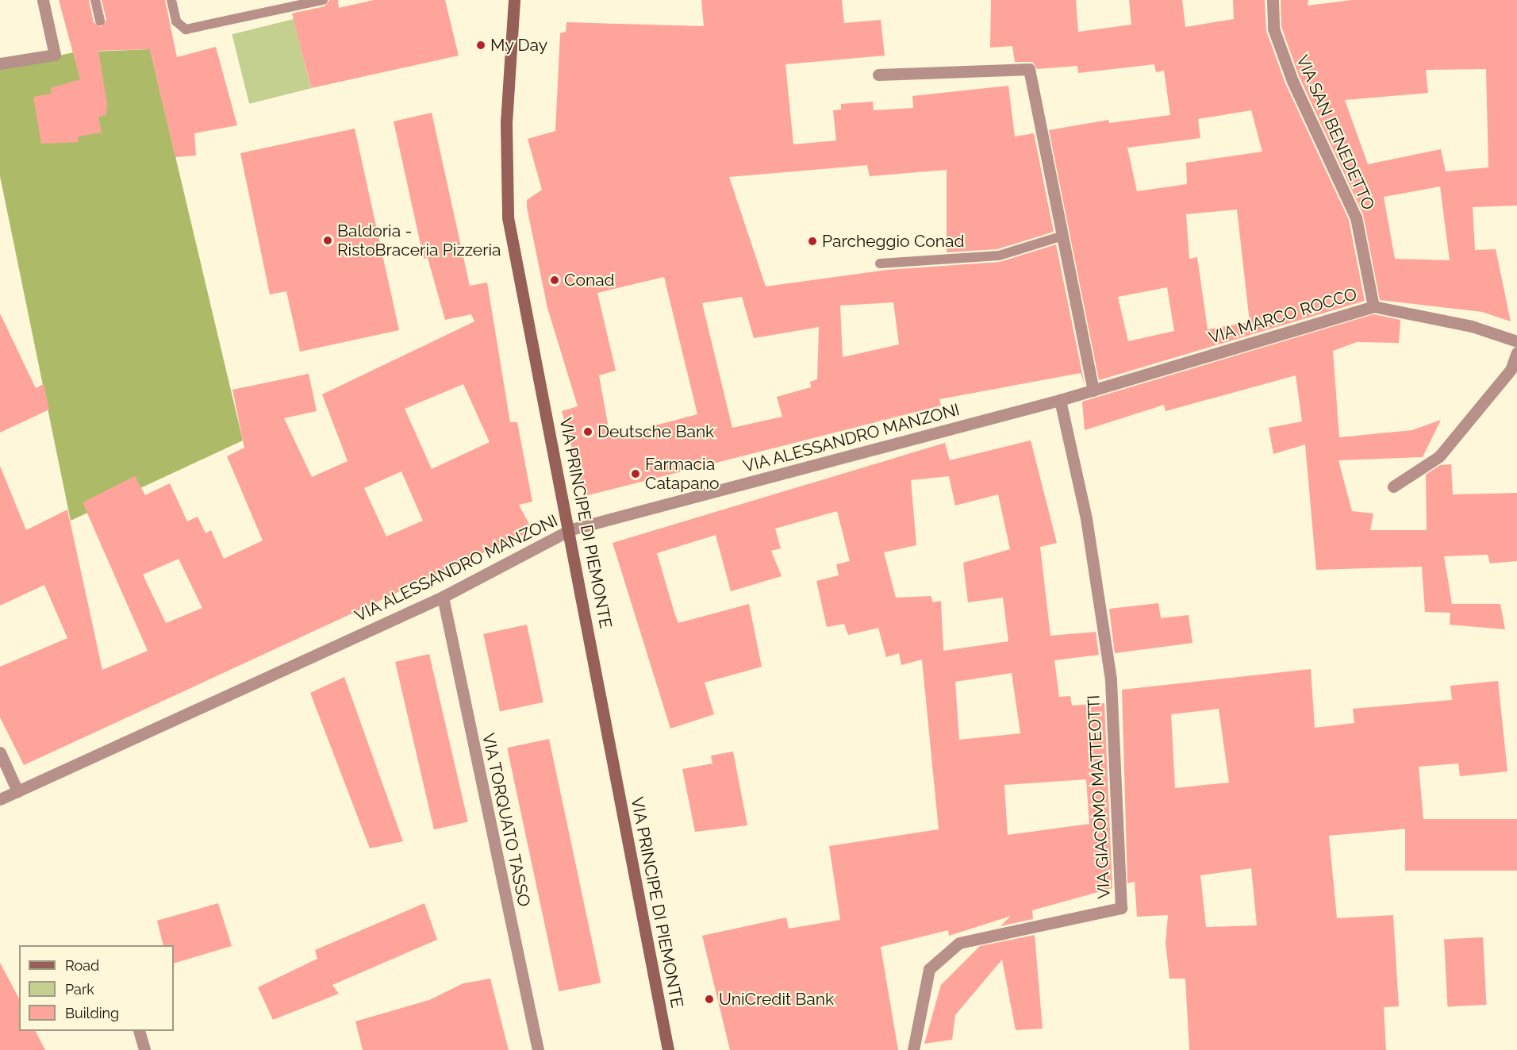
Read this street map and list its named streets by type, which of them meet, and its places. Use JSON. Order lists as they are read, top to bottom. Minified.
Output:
{"streets":{"main road":["VIA PRINCIPE DI PIEMONTE"],"street":["VIA SAN BENEDETTO","VIA MARCO ROCCO","VIA ALESSANDRO MANZONI","VIA GIACOMO MATTEOTTI","VIA TORQUATO TASSO"]},"crossings":[["VIA SAN BENEDETTO","VIA MARCO ROCCO"],["VIA MARCO ROCCO","VIA ALESSANDRO MANZONI"],["VIA MARCO ROCCO","VIA GIACOMO MATTEOTTI"],["VIA ALESSANDRO MANZONI","VIA PRINCIPE DI PIEMONTE"],["VIA ALESSANDRO MANZONI","VIA GIACOMO MATTEOTTI"],["VIA ALESSANDRO MANZONI","VIA TORQUATO TASSO"]],"places":["My Day","Baldoria - RistoBraceria Pizzeria","Parcheggio Conad","Conad","Deutsche Bank","Farmacia Catapano","UniCredit Bank"],"legend":["Road","Park","Building"]}
